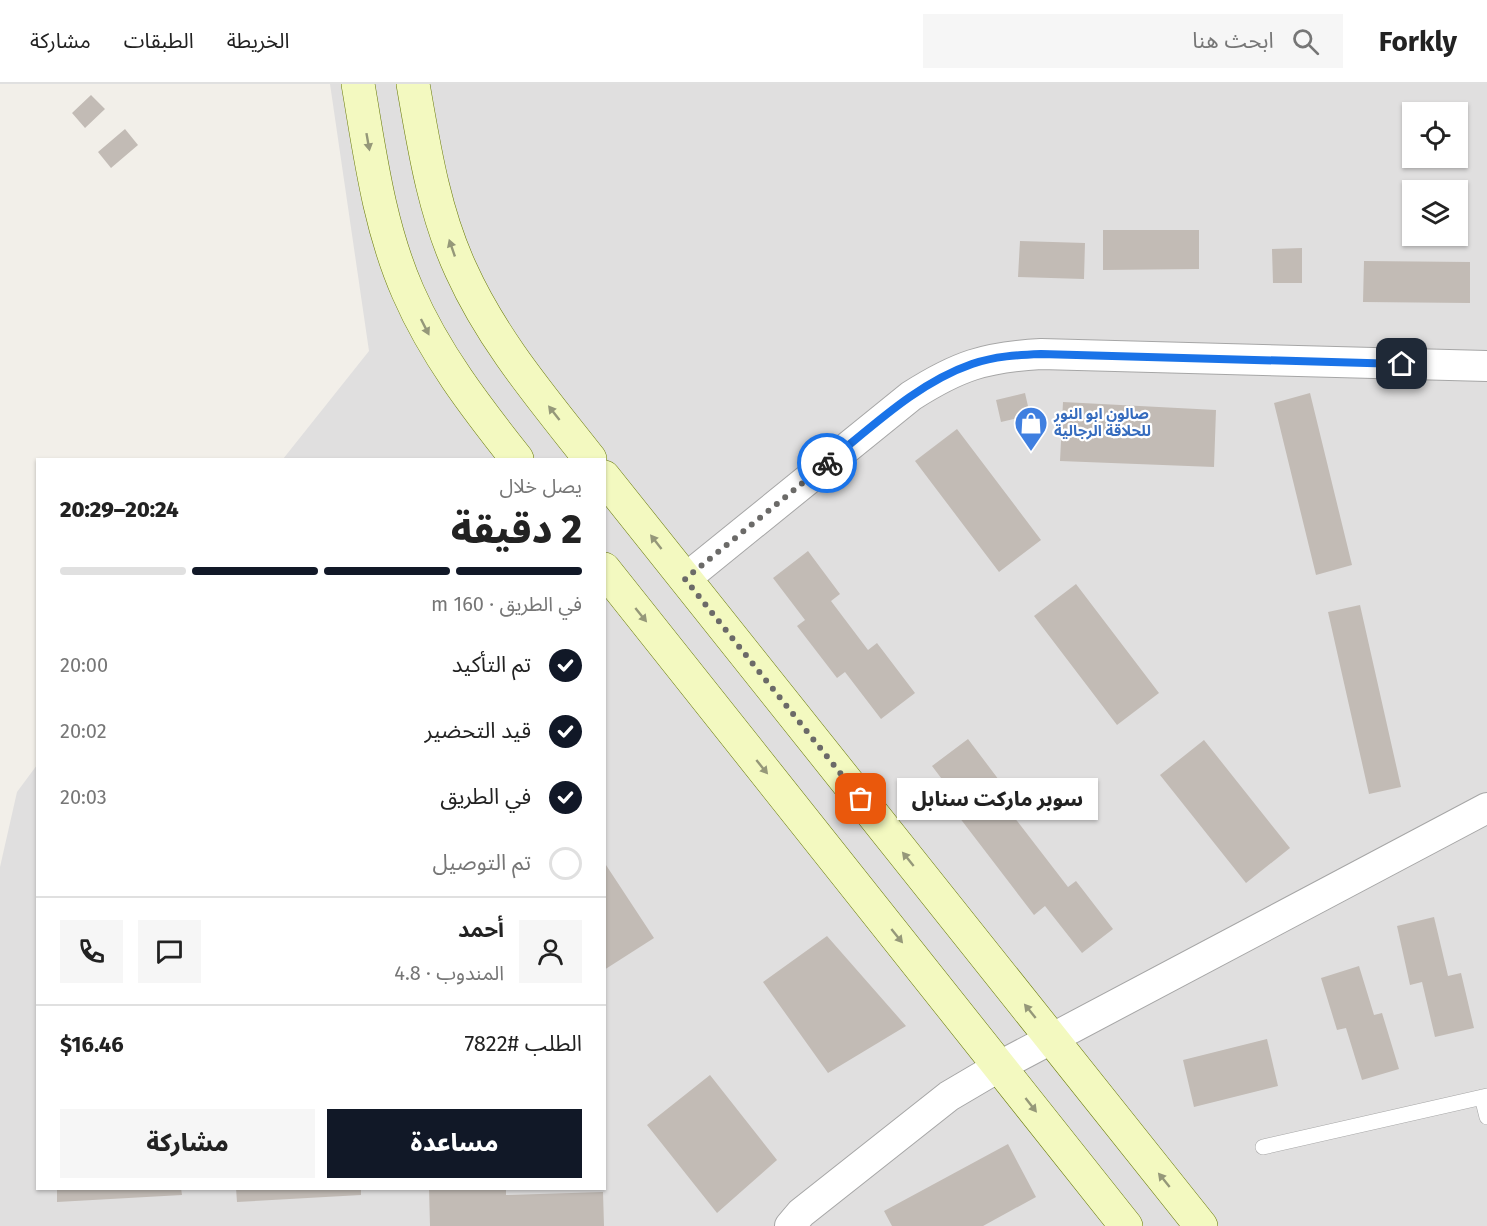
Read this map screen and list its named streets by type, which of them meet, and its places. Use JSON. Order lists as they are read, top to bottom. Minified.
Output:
{"places":{"shop":["صالون ابو النور للحلاقة الرجالية"],"other":["سوبر ماركت سنابل"]},"page":{"header":"Forkly","search":"ابحث هنا","nav":["الخريطة","الطبقات","مشاركة"],"heading":["2 دقيقة","يصل خلال","20:24–20:29"],"panel":["أحمد","المندوب · 4.8","الطلب #7822","$16.46"],"bar":"في الطريق · 160 m","list":[["تم التأكيد","20:00"],["قيد التحضير","20:02"],["في الطريق","20:03"],"تم التوصيل"],"bubble":"سوبر ماركت سنابل","buttons":["مساعدة","مشاركة"]}}
